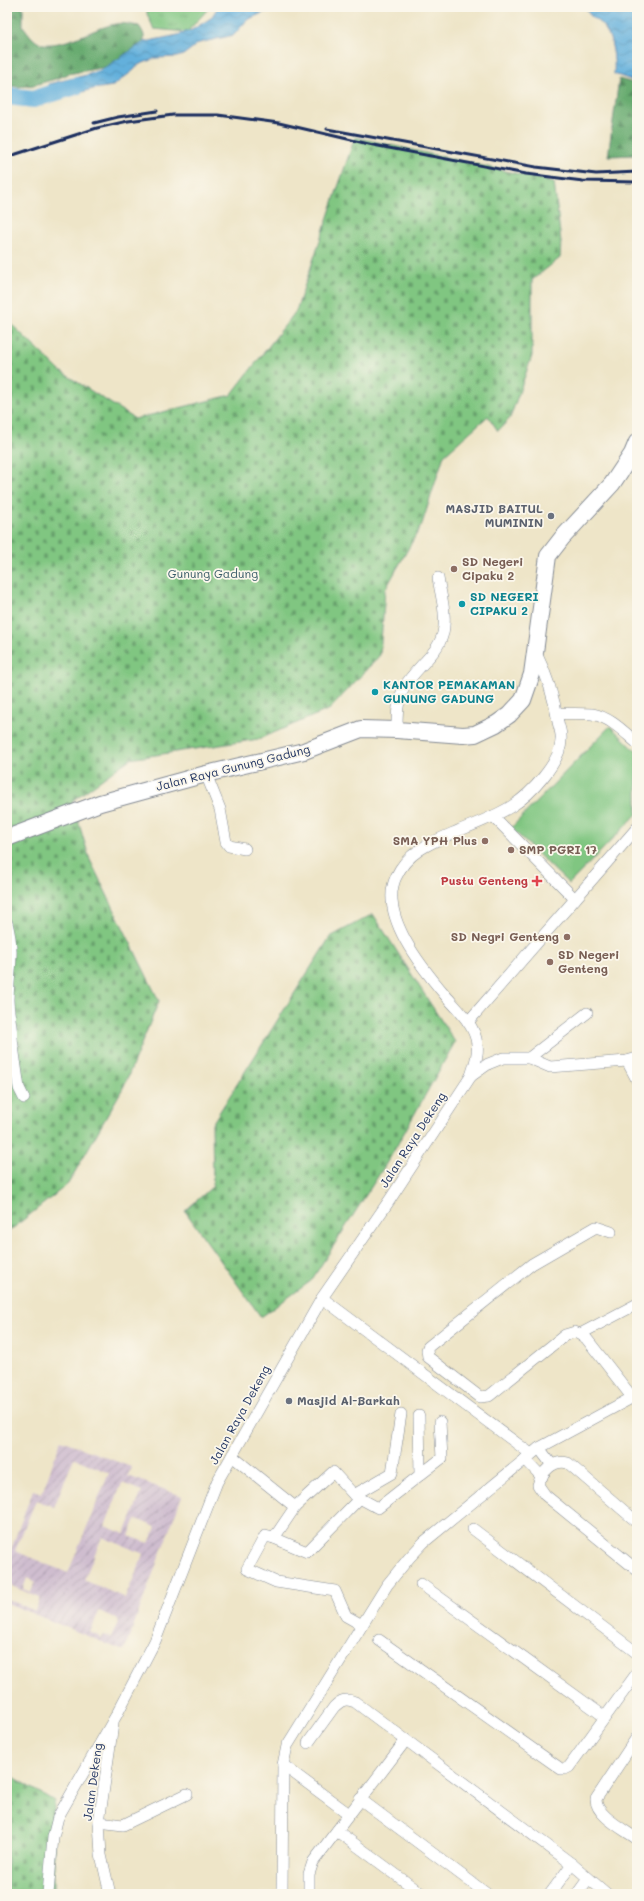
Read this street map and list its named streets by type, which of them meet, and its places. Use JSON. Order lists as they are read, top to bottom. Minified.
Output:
{"streets":{"street":["Jalan Raya Gunung Gadung","Jalan Raya Dekeng","Jalan Dekeng"]},"crossings":[["Jalan Raya Gunung Gadung","Jalan Raya Dekeng"],["Jalan Raya Dekeng","Jalan Dekeng"]],"parks":["Gunung Gadung"],"places":{"other":["MASJID BAITUL MUMININ","SD Negeri Cipaku 2","SD NEGERI CIPAKU 2","KANTOR PEMAKAMAN GUNUNG GADUNG","SMA YPH Plus","SMP PGRI 17","SD Negri Genteng","SD Negeri Genteng","Masjid Al-Barkah"],"health":["Pustu Genteng"]}}
